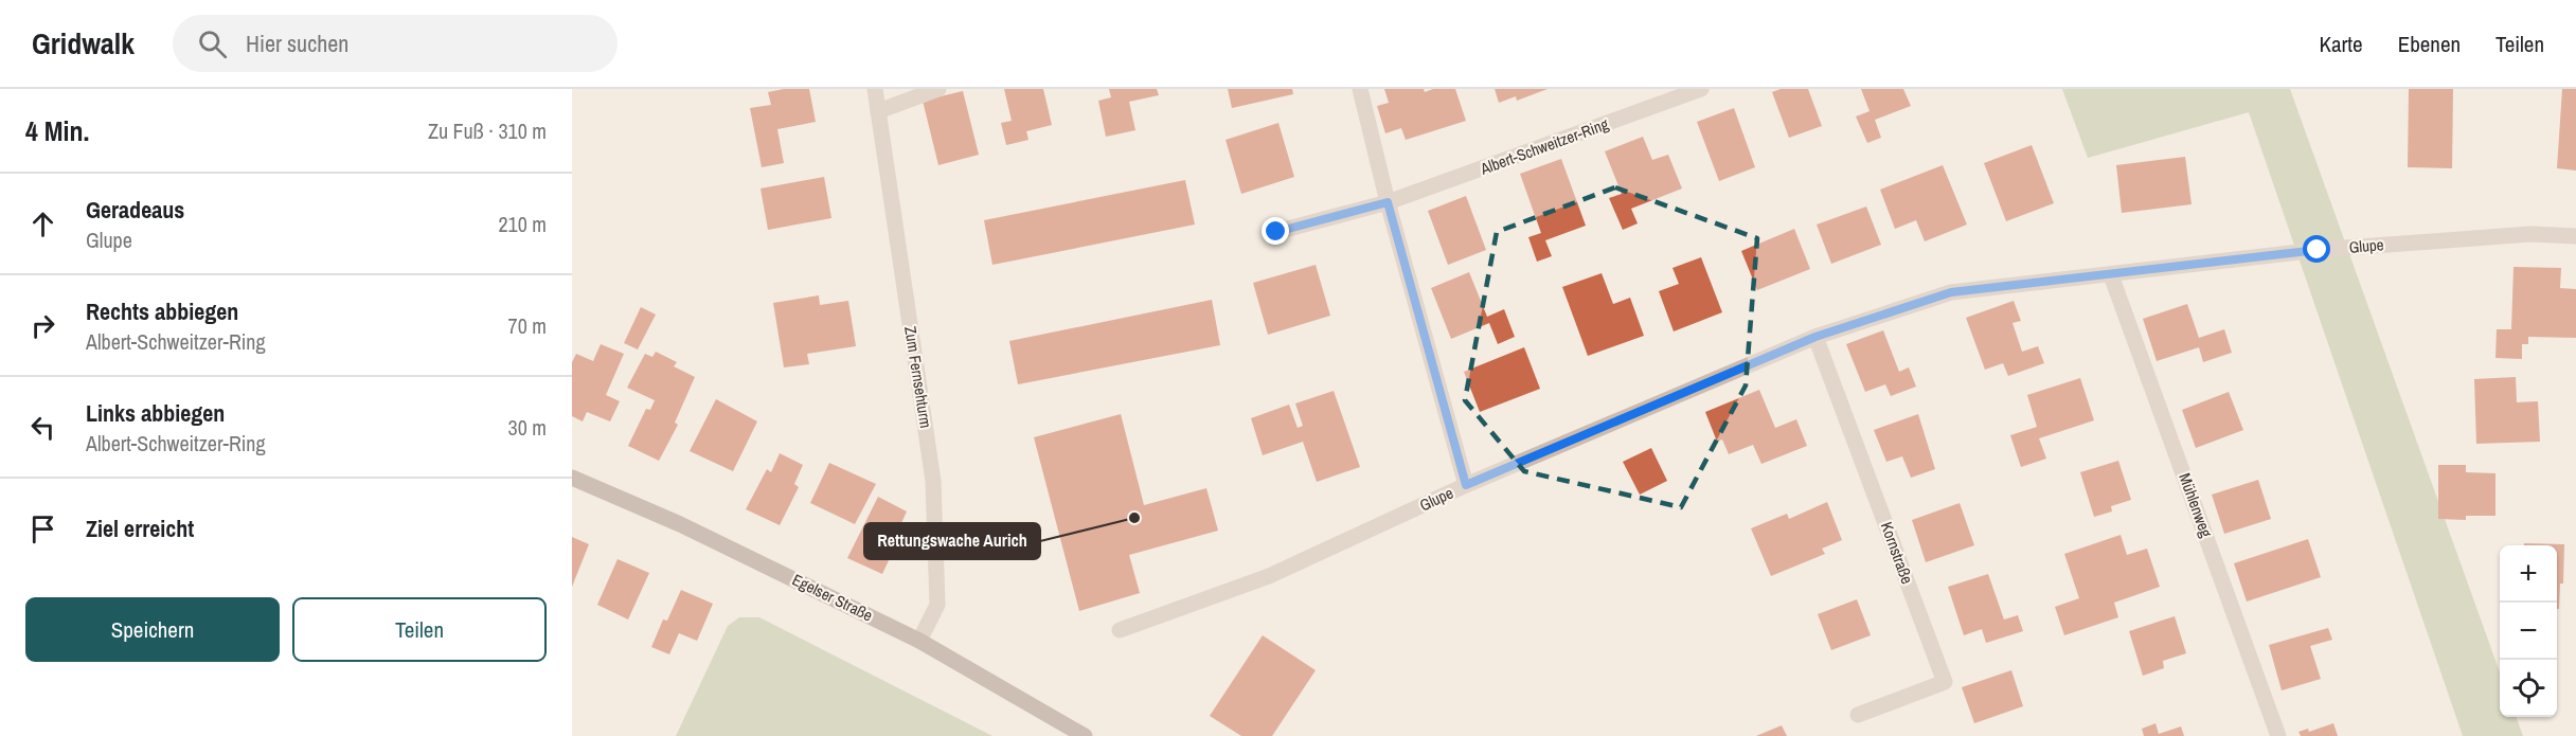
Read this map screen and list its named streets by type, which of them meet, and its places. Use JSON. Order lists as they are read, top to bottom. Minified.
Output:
{"streets":{"main road":["Egelser Straße"],"street":["Albert-Schweitzer-Ring","Glupe","Zum Fernsehturm","Mühlenweg","Kornstraße"]},"crossings":[["Glupe","Mühlenweg"],["Glupe","Kornstraße"],["Zum Fernsehturm","Egelser Straße"]],"places":["Rettungswache Aurich"],"page":{"header":"Gridwalk","search":"Hier suchen","nav":["Karte","Ebenen","Teilen"],"heading":["4 Min.","Zu Fuß · 310 m"],"list":[["Geradeaus","Glupe","210 m"],["Rechts abbiegen","Albert-Schweitzer-Ring","70 m"],["Links abbiegen","Albert-Schweitzer-Ring","30 m"],"Ziel erreicht"],"map_buttons":["+","−"],"buttons":["Speichern","Teilen"]}}
